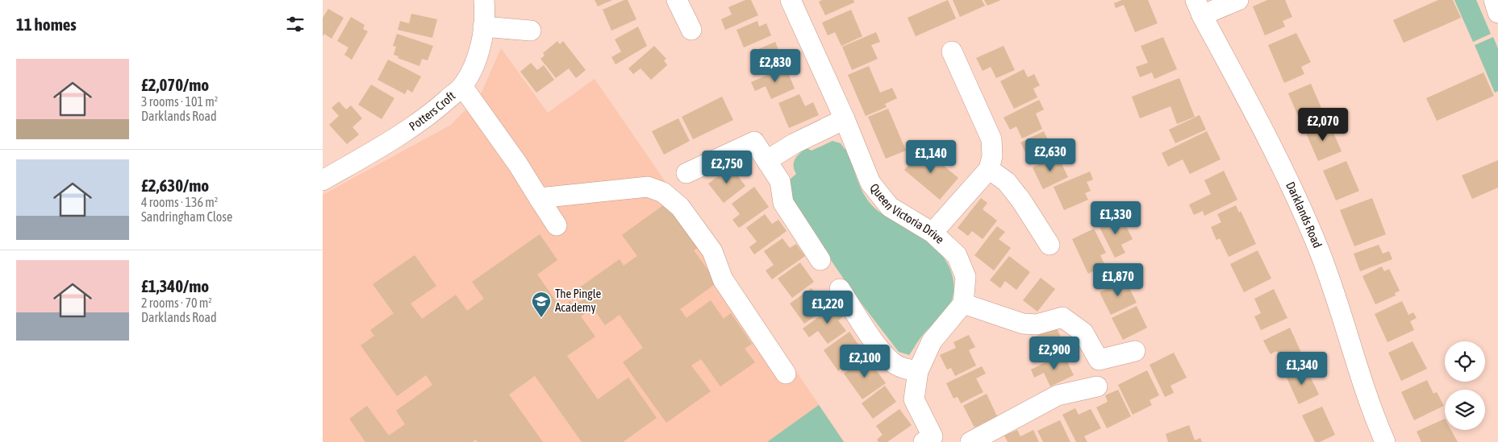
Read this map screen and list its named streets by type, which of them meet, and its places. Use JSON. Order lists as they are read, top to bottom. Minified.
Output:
{"streets":{"street":["Potters Croft","Queen Victoria Drive","Darklands Road"]},"places":{"school or university":["The Pingle Academy"]},"page":{"heading":"11 homes","list":[{"name":"£2,070/mo","note":"3 rooms · 101 m² · Darklands Road"},{"name":"£2,630/mo","note":"4 rooms · 136 m² · Sandringham Close"},{"name":"£1,340/mo","note":"2 rooms · 70 m² · Darklands Road"}],"price":["£2,830","£2,070","£2,630","£1,140","£2,750","£1,330","£1,870","£1,220","£2,900","£2,100","£1,340"]}}
